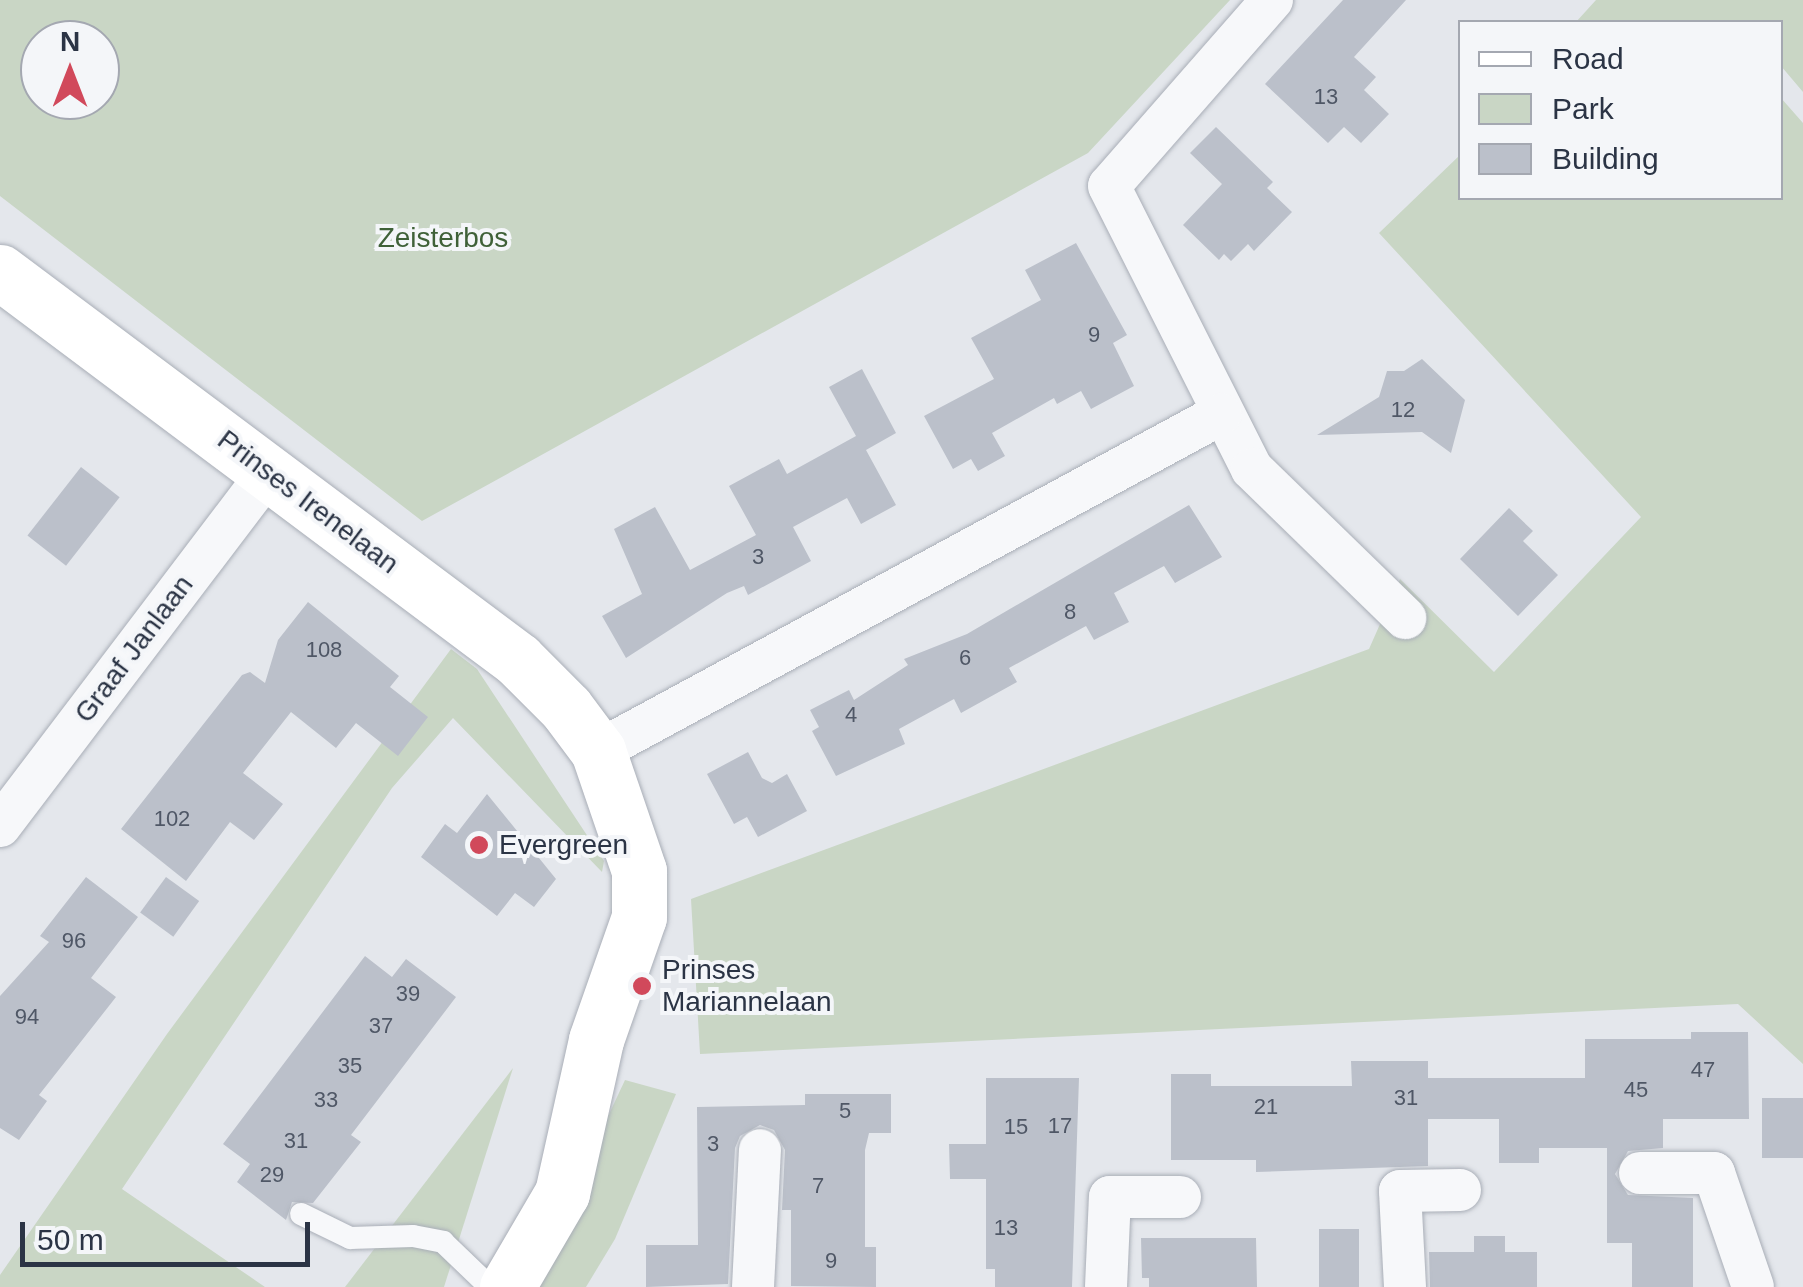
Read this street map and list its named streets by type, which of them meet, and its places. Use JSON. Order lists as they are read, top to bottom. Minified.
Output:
{"streets":{"street":["Prinses Irenelaan","Graaf Janlaan"]},"crossings":[["Prinses Irenelaan","Graaf Janlaan"]],"parks":["Zeisterbos"],"places":["Evergreen","Prinses Mariannelaan"],"house_numbers":["13","9","12","3","8","108","6","4","102","96","39","94","37","35","47","45","31","33","21","5","17","15","31","3","29","7","13","9"],"legend":["Road","Park","Building"],"scale_bar":"50 m","north":"top"}
